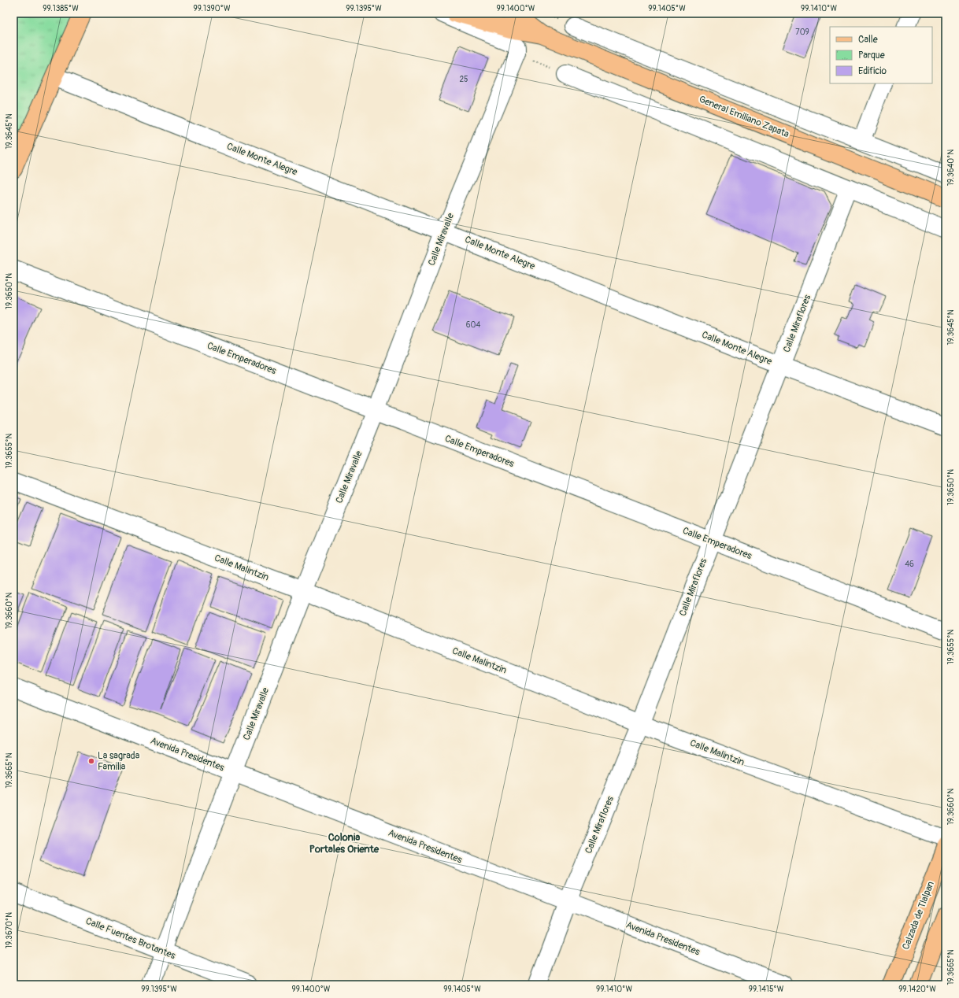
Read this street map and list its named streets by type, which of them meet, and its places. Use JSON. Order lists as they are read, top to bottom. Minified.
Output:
{"streets":{"main road":["General Emiliano Zapata","Calzada de Tlalpan"],"street":["Calle Monte Alegre","Calle Miravalle","Calle Miraflores","Calle Emperadores","Calle Malintzin","Avenida Presidentes","Calle Fuentes Brotantes"]},"crossings":[["Calle Monte Alegre","Calle Miravalle"],["Calle Monte Alegre","Calle Miraflores"],["Calle Miravalle","Calle Emperadores"],["Calle Miravalle","Calle Malintzin"],["Calle Miravalle","Avenida Presidentes"],["Calle Miravalle","Calle Fuentes Brotantes"],["Calle Miraflores","Calle Emperadores"],["Calle Miraflores","Calle Malintzin"],["Calle Miraflores","Avenida Presidentes"]],"districts":["Colonia Portales Oriente"],"places":["La sagrada Familia"],"house_numbers":["709","25","604","46"],"legend":["Calle","Parque","Edificio"],"coordinates":["99.1385°W","99.1390°W","99.1395°W","99.1400°W","99.1405°W","99.1410°W","19.3645°N","19.3640°N","19.3650°N","19.3655°N","19.3660°N","19.3665°N","19.3670°N","99.1415°W","99.1420°W"]}
